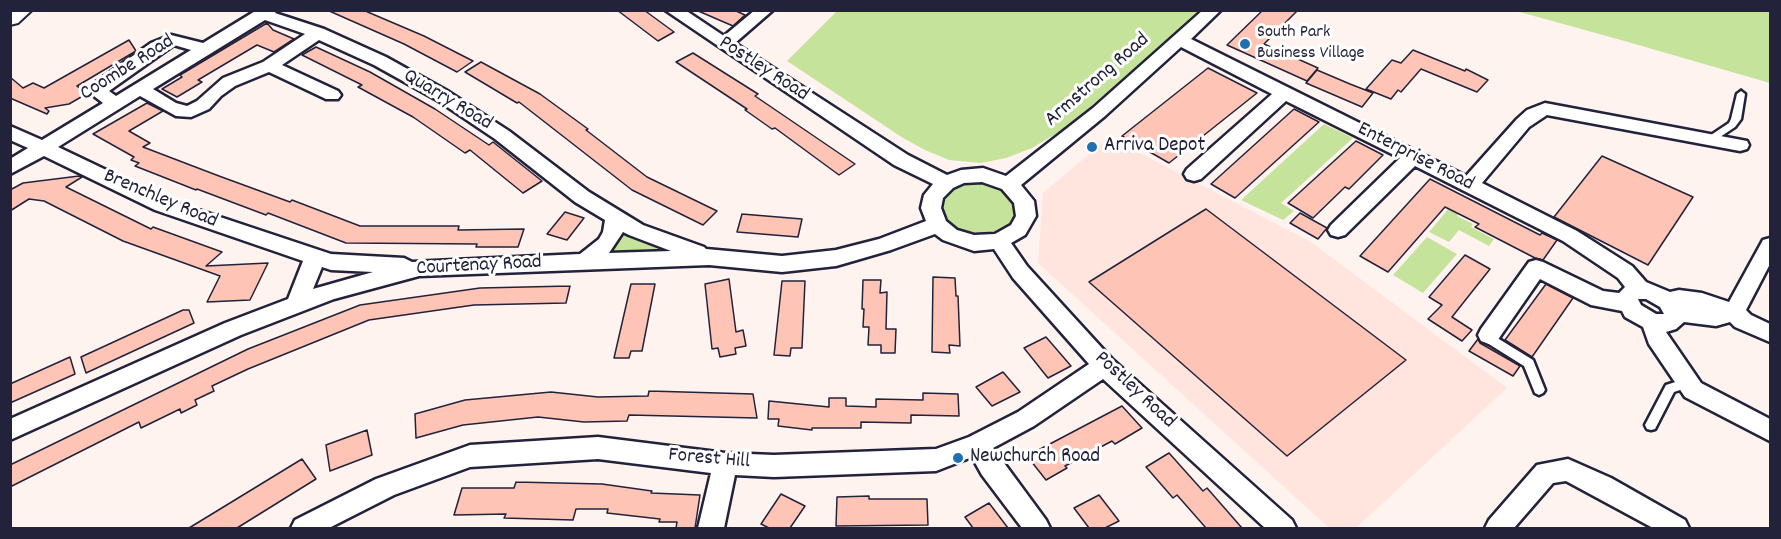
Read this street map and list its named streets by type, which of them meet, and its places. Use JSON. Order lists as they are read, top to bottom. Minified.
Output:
{"streets":{"street":["Coombe Road","Postley Road","Armstrong Road","Quarry Road","Enterprise Road","Brenchley Road","Courtenay Road","Forest Hill"]},"crossings":[["Coombe Road","Quarry Road"],["Coombe Road","Brenchley Road"],["Postley Road","Armstrong Road"],["Postley Road","Courtenay Road"],["Postley Road","Forest Hill"],["Armstrong Road","Enterprise Road"],["Armstrong Road","Courtenay Road"],["Quarry Road","Courtenay Road"],["Brenchley Road","Courtenay Road"]],"places":["South Park Business Village","Arriva Depot","Newchurch Road"]}
